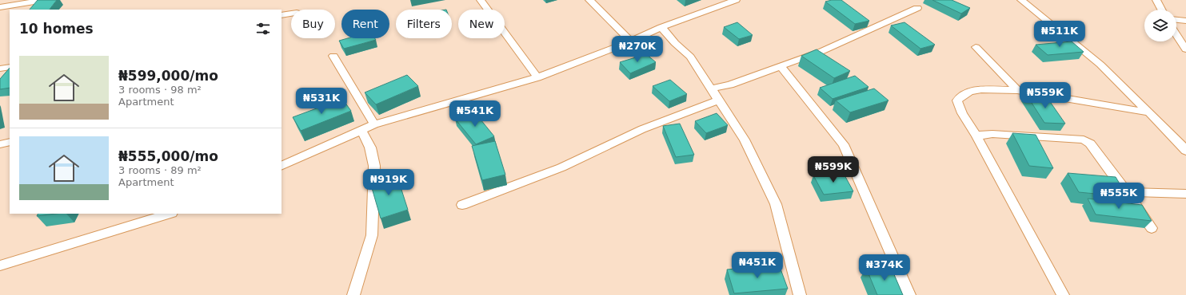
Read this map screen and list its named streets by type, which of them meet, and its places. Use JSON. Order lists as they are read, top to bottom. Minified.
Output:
{"page":{"chip":["Buy","Rent","Filters","New"],"heading":"10 homes","price":["₦511K","₦270K","₦559K","₦531K","₦541K","₦599K","₦919K","₦555K","₦451K","₦374K"],"list":[{"name":"₦599,000/mo","note":"3 rooms · 98 m² · Apartment"},{"name":"₦555,000/mo","note":"3 rooms · 89 m² · Apartment"}]}}
